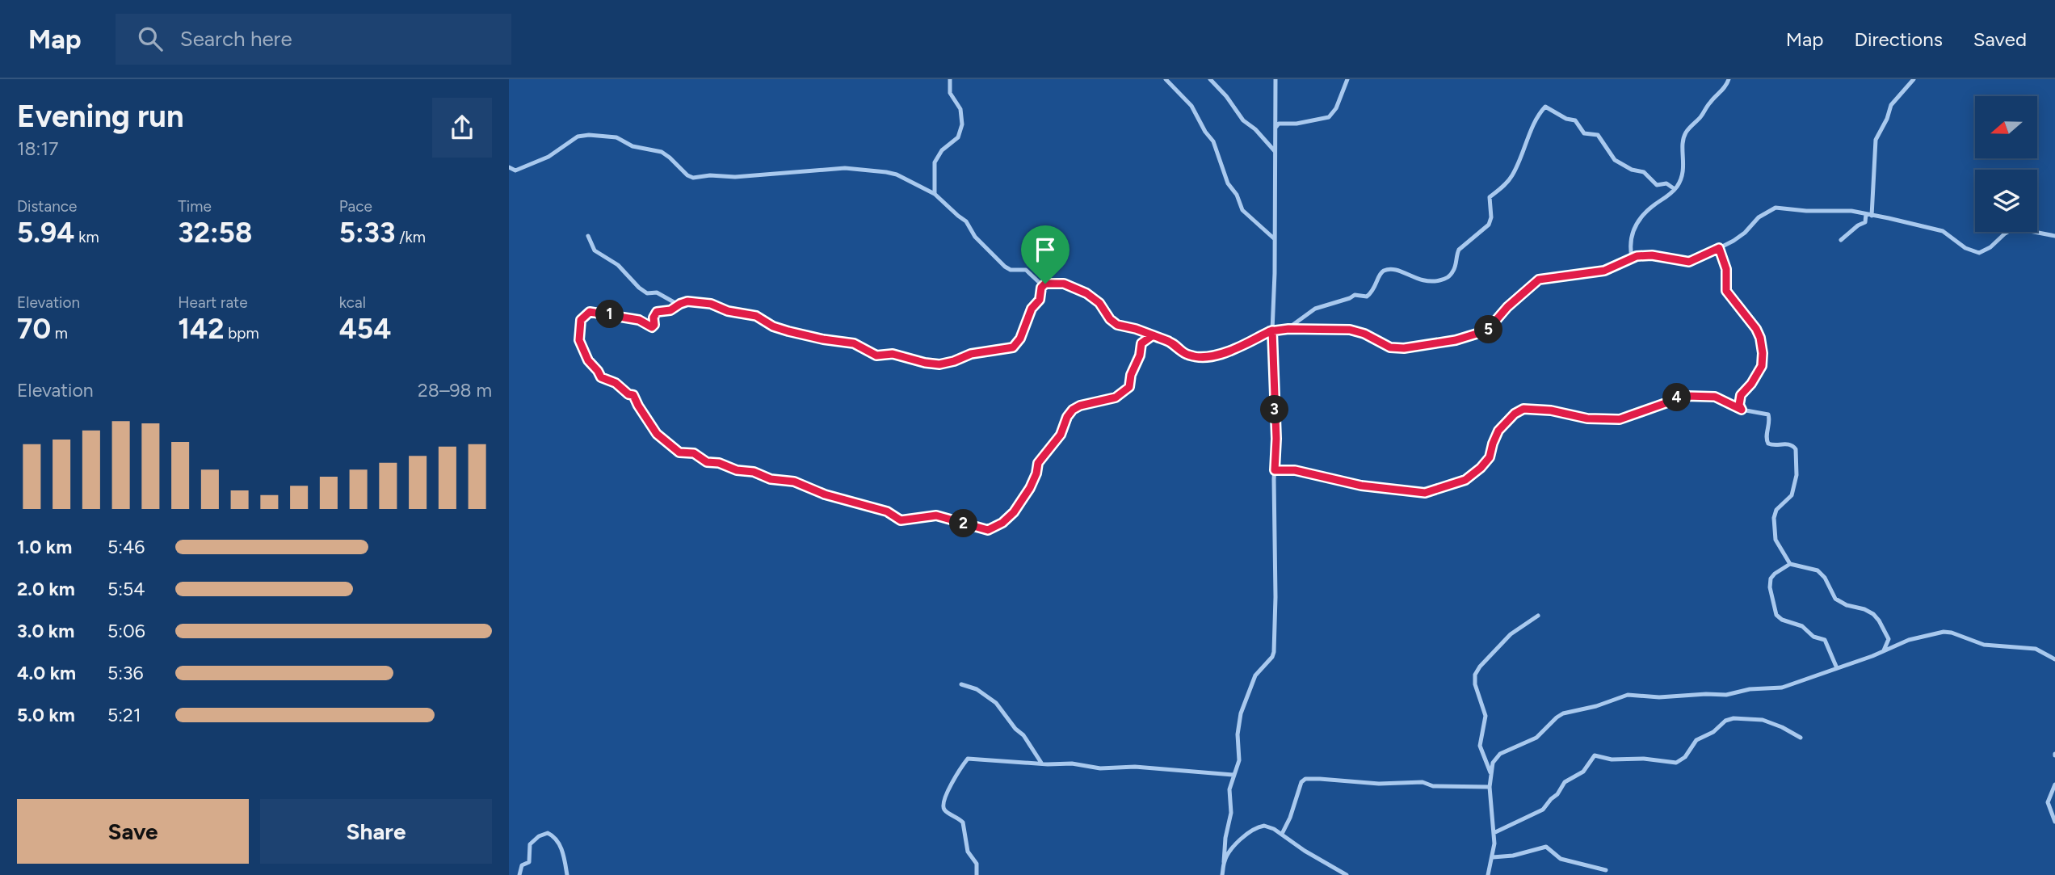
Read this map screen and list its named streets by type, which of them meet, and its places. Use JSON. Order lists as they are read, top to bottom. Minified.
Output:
{"north":"left","page":{"header":"Map","search":"Search here","nav":["Map","Directions","Saved"],"heading":["Evening run","18:17"],"stats":[["Distance","5.94 km"],["Time","32:58"],["Pace","5:33 /km"],["Elevation","70 m"],["Heart rate","142 bpm"],["kcal","454"]],"pins":["1","5","4","3","2"],"chart":["Elevation","28–98 m"],"list":[{"name":"1.0 km","note":"5:46"},{"name":"2.0 km","note":"5:54"},{"name":"3.0 km","note":"5:06"},{"name":"4.0 km","note":"5:36"},{"name":"5.0 km","note":"5:21"}],"buttons":["Save","Share"]}}
